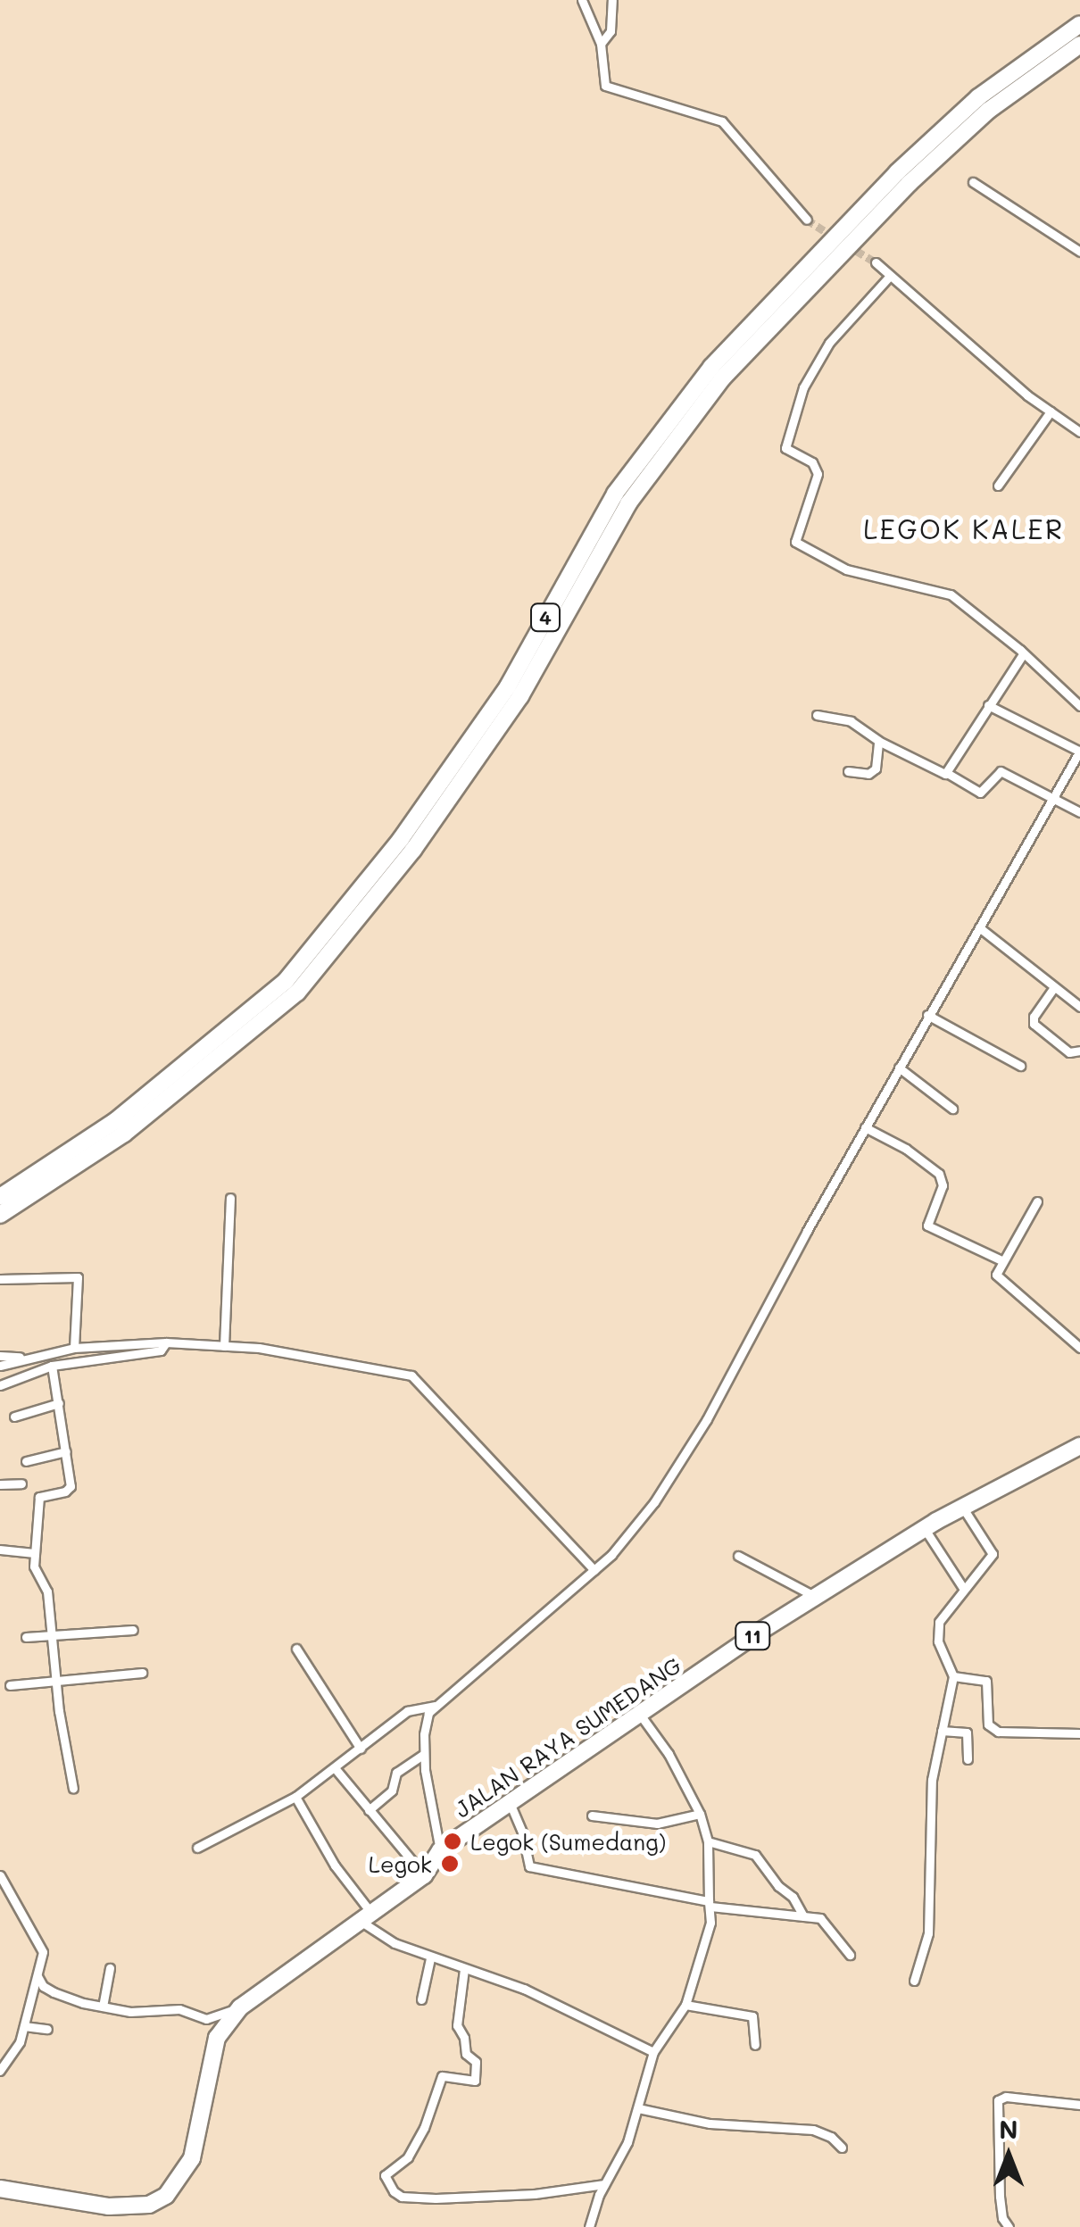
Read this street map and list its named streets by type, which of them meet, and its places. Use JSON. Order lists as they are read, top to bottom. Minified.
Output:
{"streets":{"highway":["4","11","JALAN RAYA SUMEDANG"]},"districts":["LEGOK KALER"],"places":["Legok (Sumedang)","Legok"],"north":"top"}
